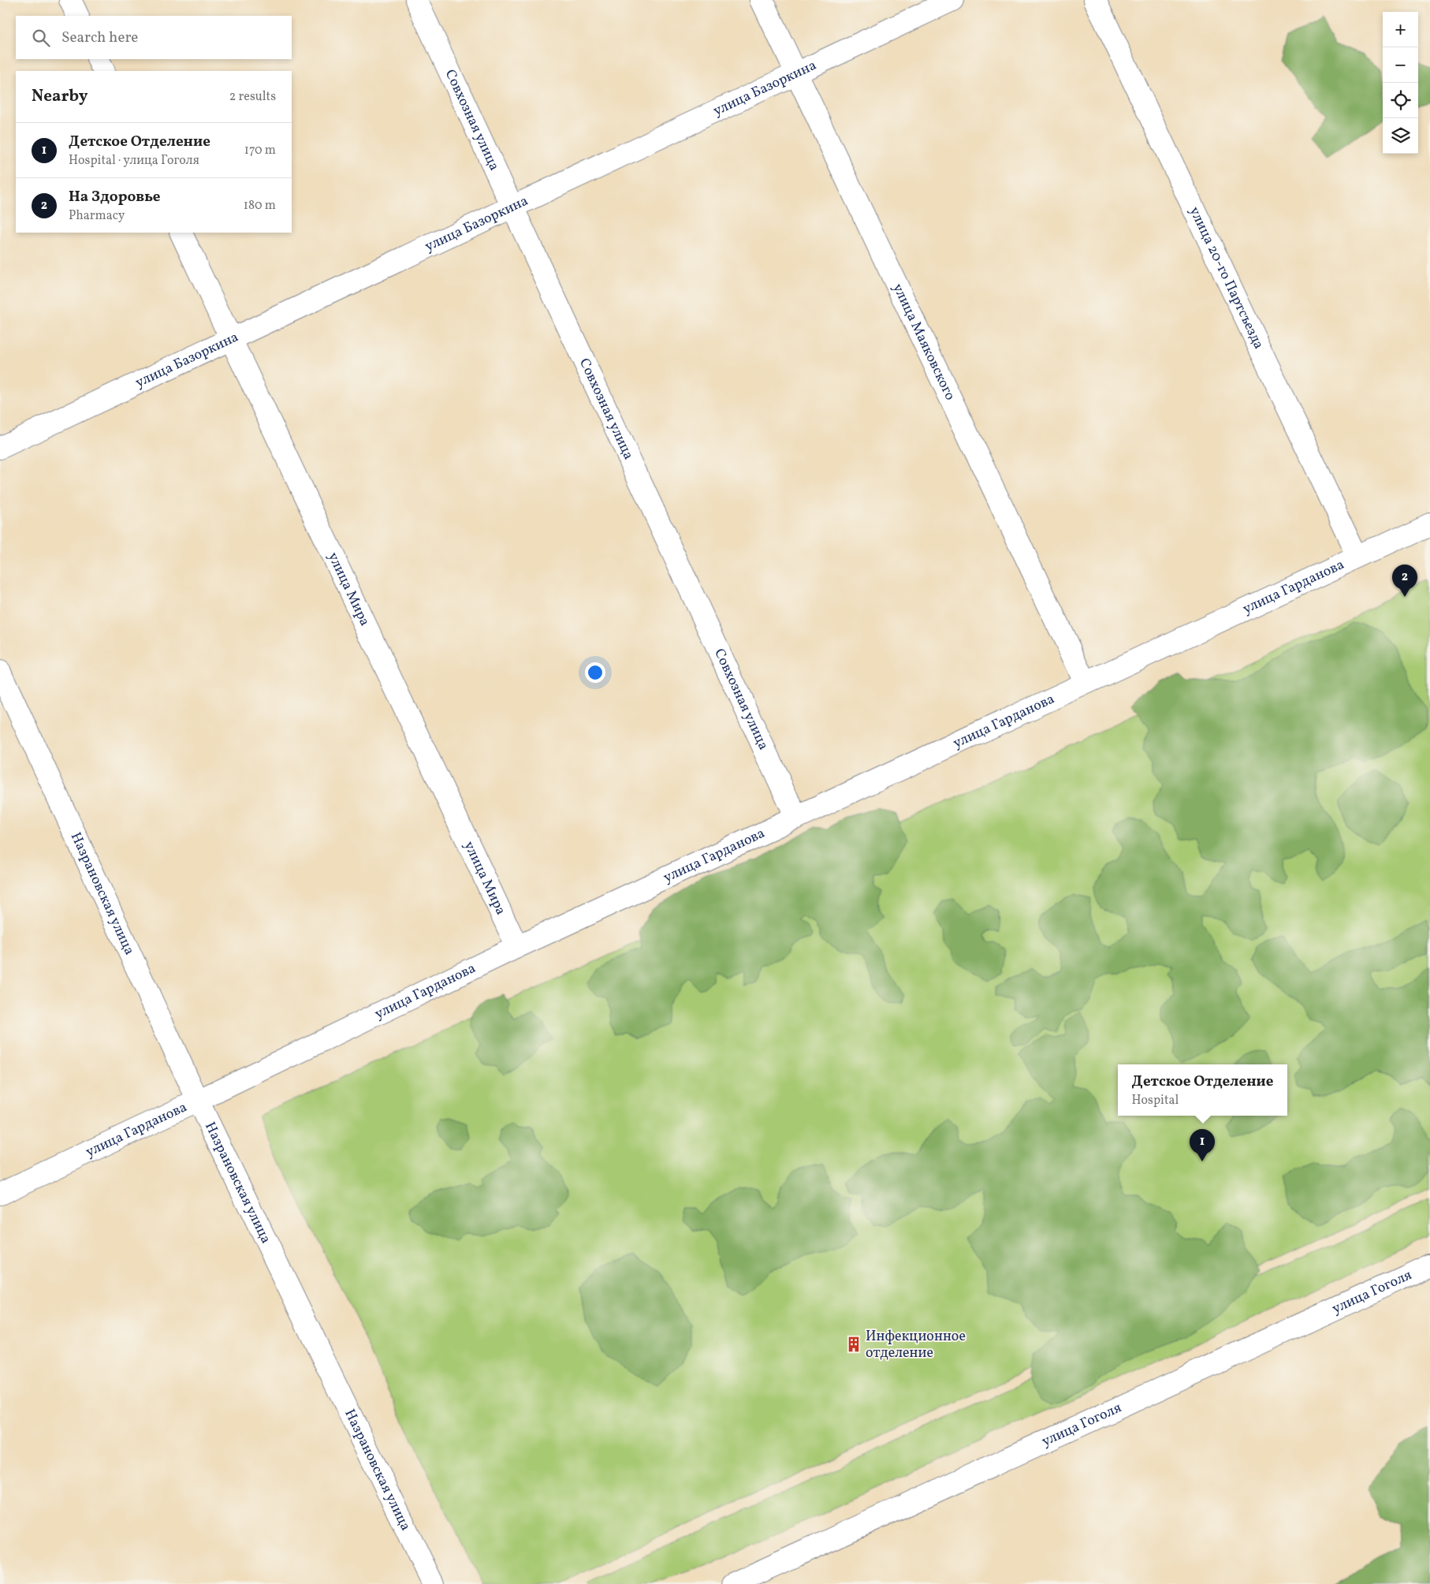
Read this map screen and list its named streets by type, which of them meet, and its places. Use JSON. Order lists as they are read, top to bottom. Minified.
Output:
{"streets":{"street":["улица Базоркина","Совхозная улица","улица 20-го Партсъезда","улица Маяковского","улица Гарданова","улица Мира","Назрановская улица","улица Гоголя"]},"crossings":[["улица Базоркина","Совхозная улица"],["улица Базоркина","улица Маяковского"],["улица Базоркина","улица Мира"],["Совхозная улица","улица Гарданова"],["улица 20-го Партсъезда","улица Гарданова"],["улица Маяковского","улица Гарданова"],["улица Гарданова","улица Мира"],["улица Гарданова","Назрановская улица"]],"places":{"building":["Инфекционное отделение"]},"page":{"map_buttons":["+","−"],"search":"Search here","heading":["Nearby","2 results"],"list":[{"mark":"1","name":"Детское Отделение","note":"Hospital · улица Гоголя","value":"170 m"},{"mark":"2","name":"На Здоровье","note":"Pharmacy","value":"180 m"}],"pins":["2","1"],"popup":["Детское Отделение","Hospital"]}}
